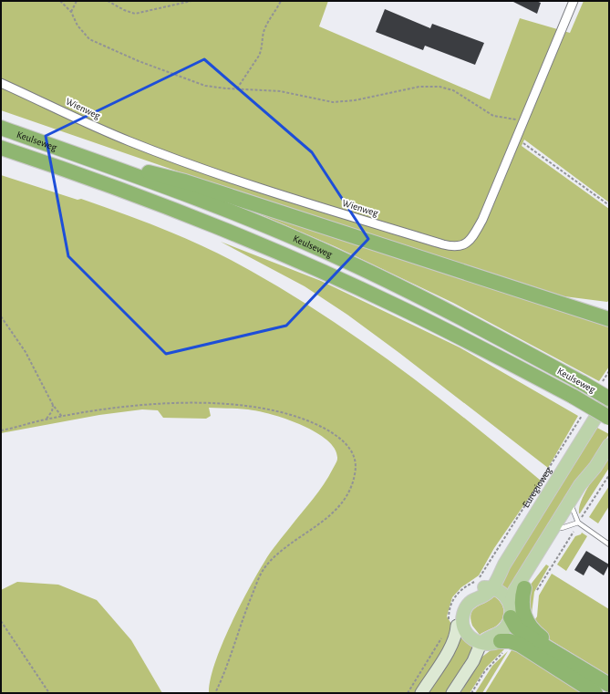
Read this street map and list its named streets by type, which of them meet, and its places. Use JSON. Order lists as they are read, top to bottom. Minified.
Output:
{"streets":{"highway":["Keulseweg"],"main road":["Euregioweg"],"street":["Wienweg"]}}
